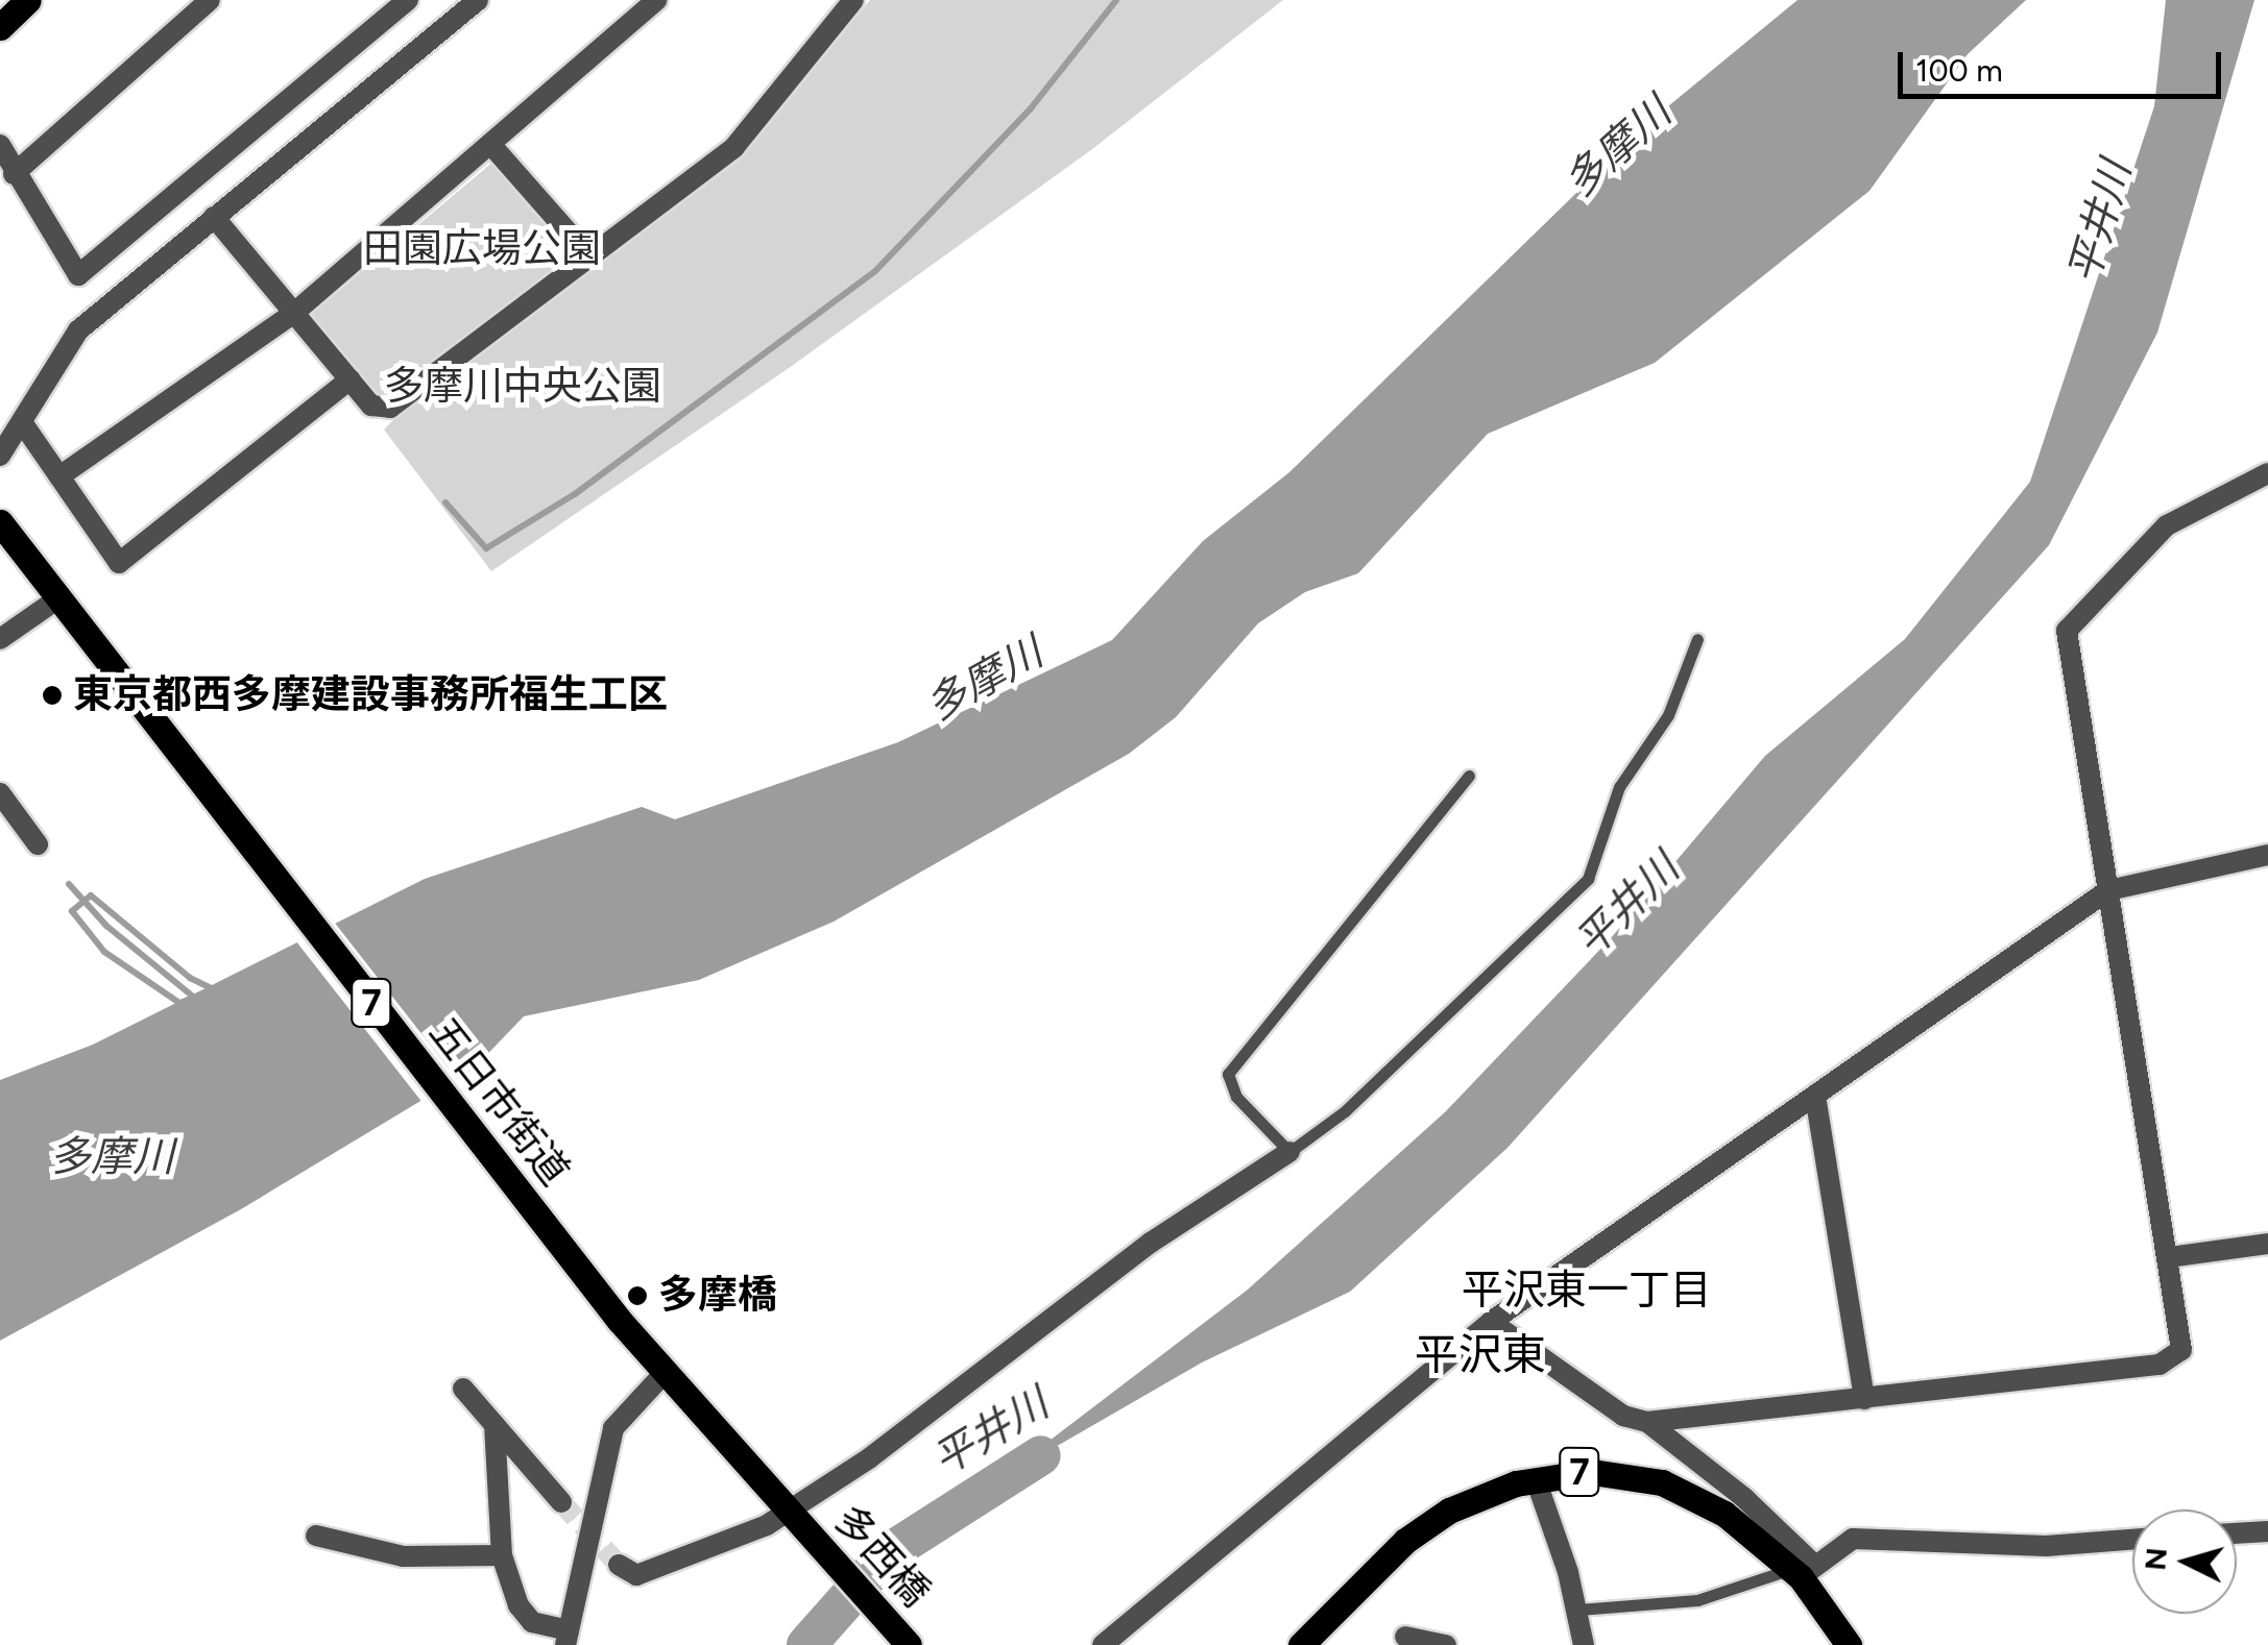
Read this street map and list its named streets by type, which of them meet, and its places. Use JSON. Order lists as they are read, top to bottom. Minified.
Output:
{"streets":{"main road":["7","五日市街道","多西橋"]},"crossings":[["五日市街道","多西橋"]],"districts":["平沢東一丁目","平沢東"],"water":["多摩川","平井川"],"parks":["田園広場公園","多摩川中央公園"],"places":["東京都西多摩建設事務所福生工区","多摩橋"],"scale_bar":"100 m","north":"left"}
